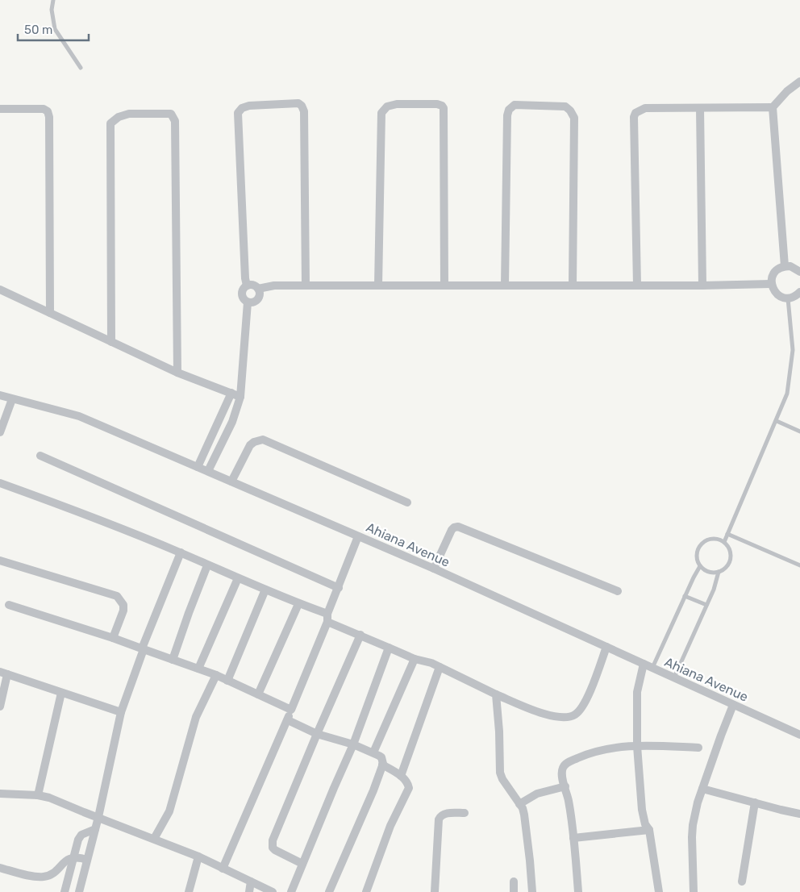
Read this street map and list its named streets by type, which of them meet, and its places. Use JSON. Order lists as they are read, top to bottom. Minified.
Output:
{"streets":{"street":["Ahiana Avenue"]},"scale_bar":"50 m"}
